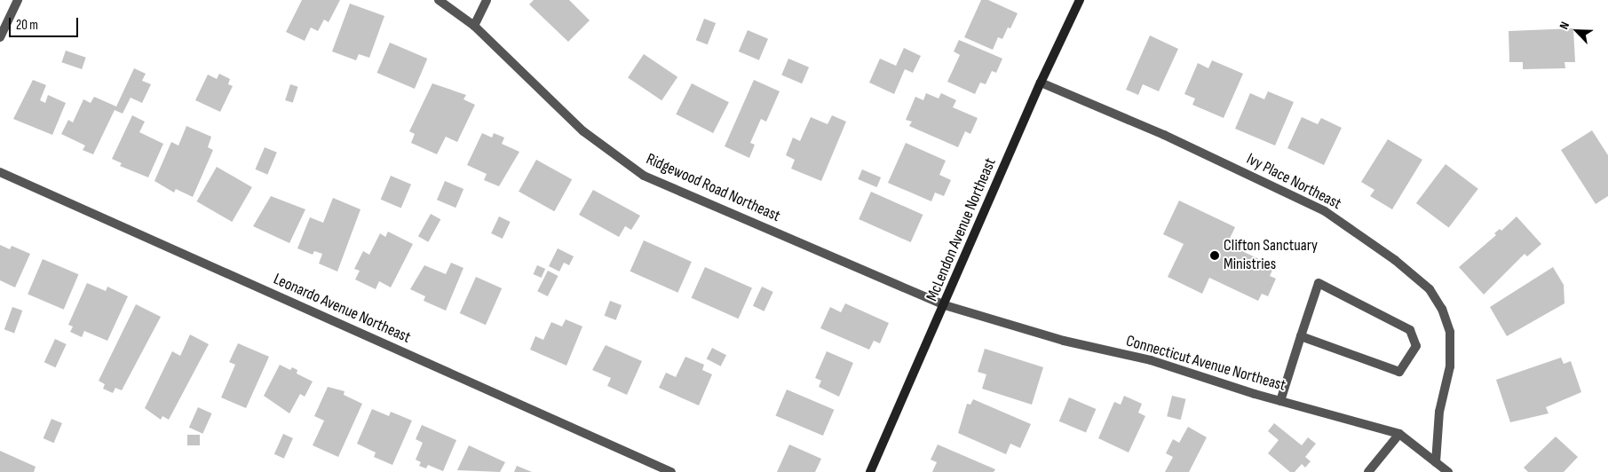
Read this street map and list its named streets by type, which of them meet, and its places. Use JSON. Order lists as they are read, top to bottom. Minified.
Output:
{"streets":{"street":["Ivy Place Northeast","Ridgewood Road Northeast","McLendon Avenue Northeast","Leonardo Avenue Northeast","Connecticut Avenue Northeast"]},"crossings":[["Ivy Place Northeast","McLendon Avenue Northeast"],["Ivy Place Northeast","Connecticut Avenue Northeast"],["Ridgewood Road Northeast","McLendon Avenue Northeast"],["Ridgewood Road Northeast","Connecticut Avenue Northeast"],["McLendon Avenue Northeast","Connecticut Avenue Northeast"]],"places":["Clifton Sanctuary Ministries"],"scale_bar":"20 m","north":"top left"}
